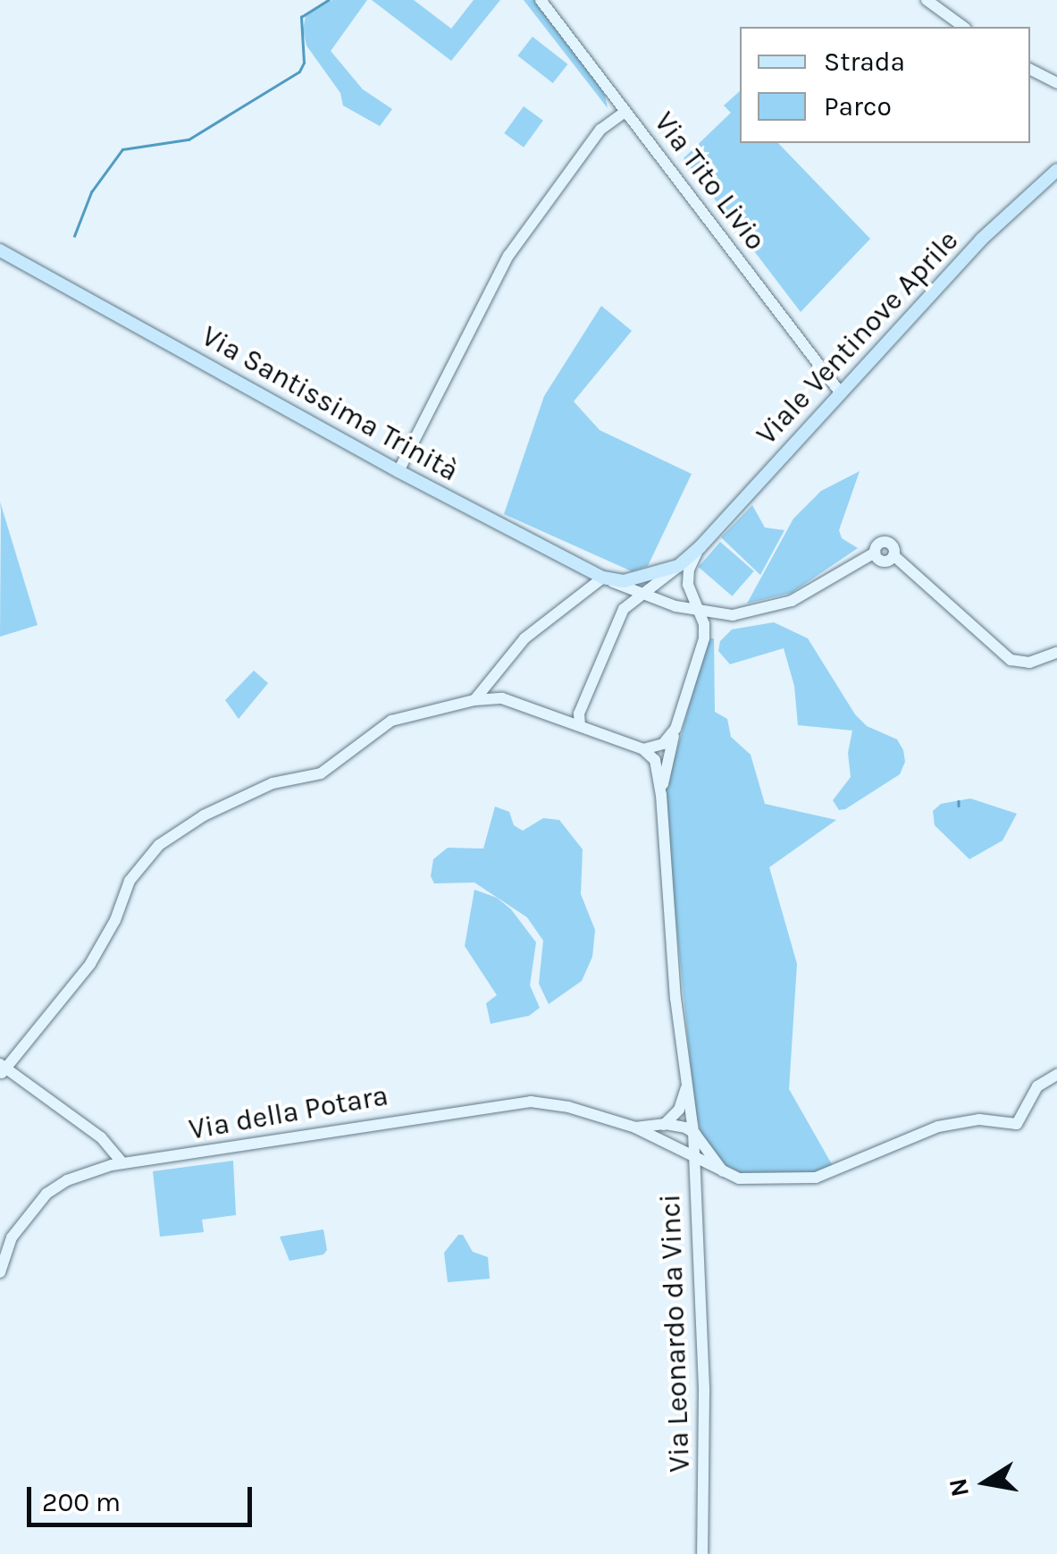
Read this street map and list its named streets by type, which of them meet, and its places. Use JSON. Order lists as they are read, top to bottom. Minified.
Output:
{"streets":{"main road":["Viale Ventinove Aprile","Via Santissima Trinità"],"street":["Via Tito Livio","Via della Potara","Via Leonardo da Vinci"]},"crossings":[["Via Tito Livio","Viale Ventinove Aprile"],["Viale Ventinove Aprile","Via Santissima Trinità"],["Viale Ventinove Aprile","Via Leonardo da Vinci"],["Via della Potara","Via Leonardo da Vinci"]],"legend":["Strada","Parco"],"scale_bar":"200 m","north":"left"}
